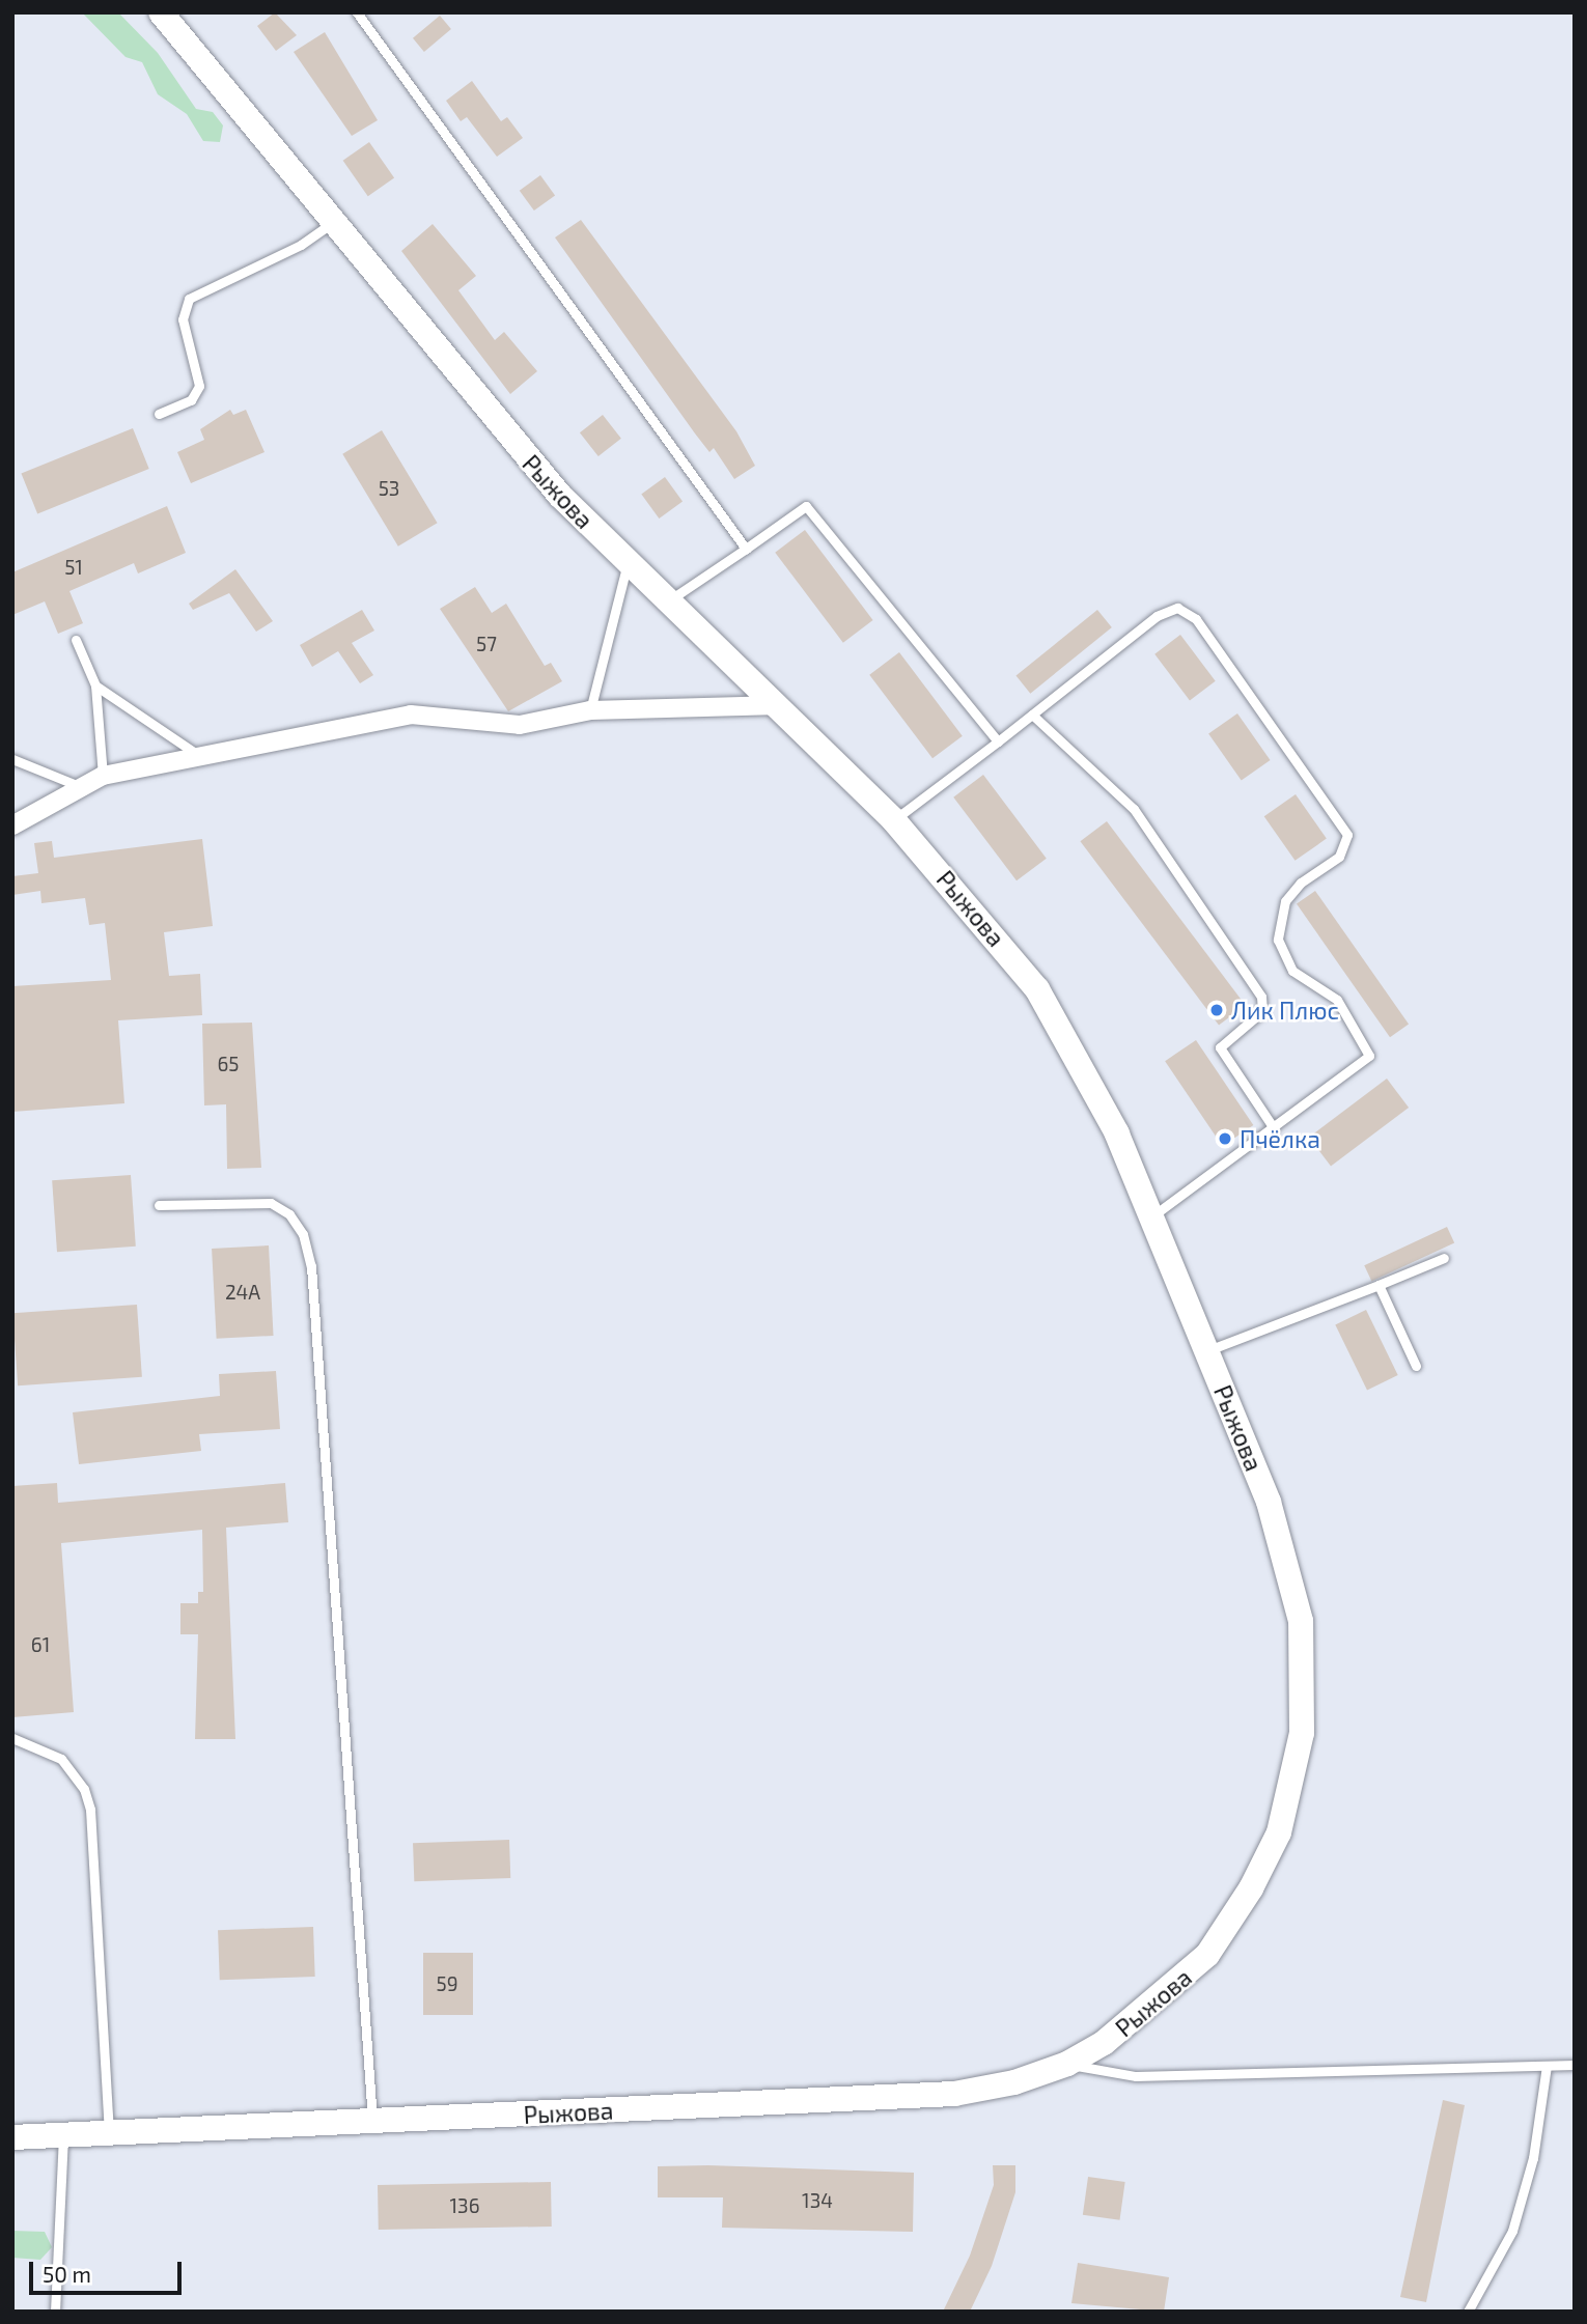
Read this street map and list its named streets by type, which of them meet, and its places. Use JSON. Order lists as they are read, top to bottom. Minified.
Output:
{"streets":{"street":["Рыжова"]},"places":["Лик Плюс","Пчёлка"],"house_numbers":["53","51","57","65","24А","61","59","134","136"],"scale_bar":"50 m"}
